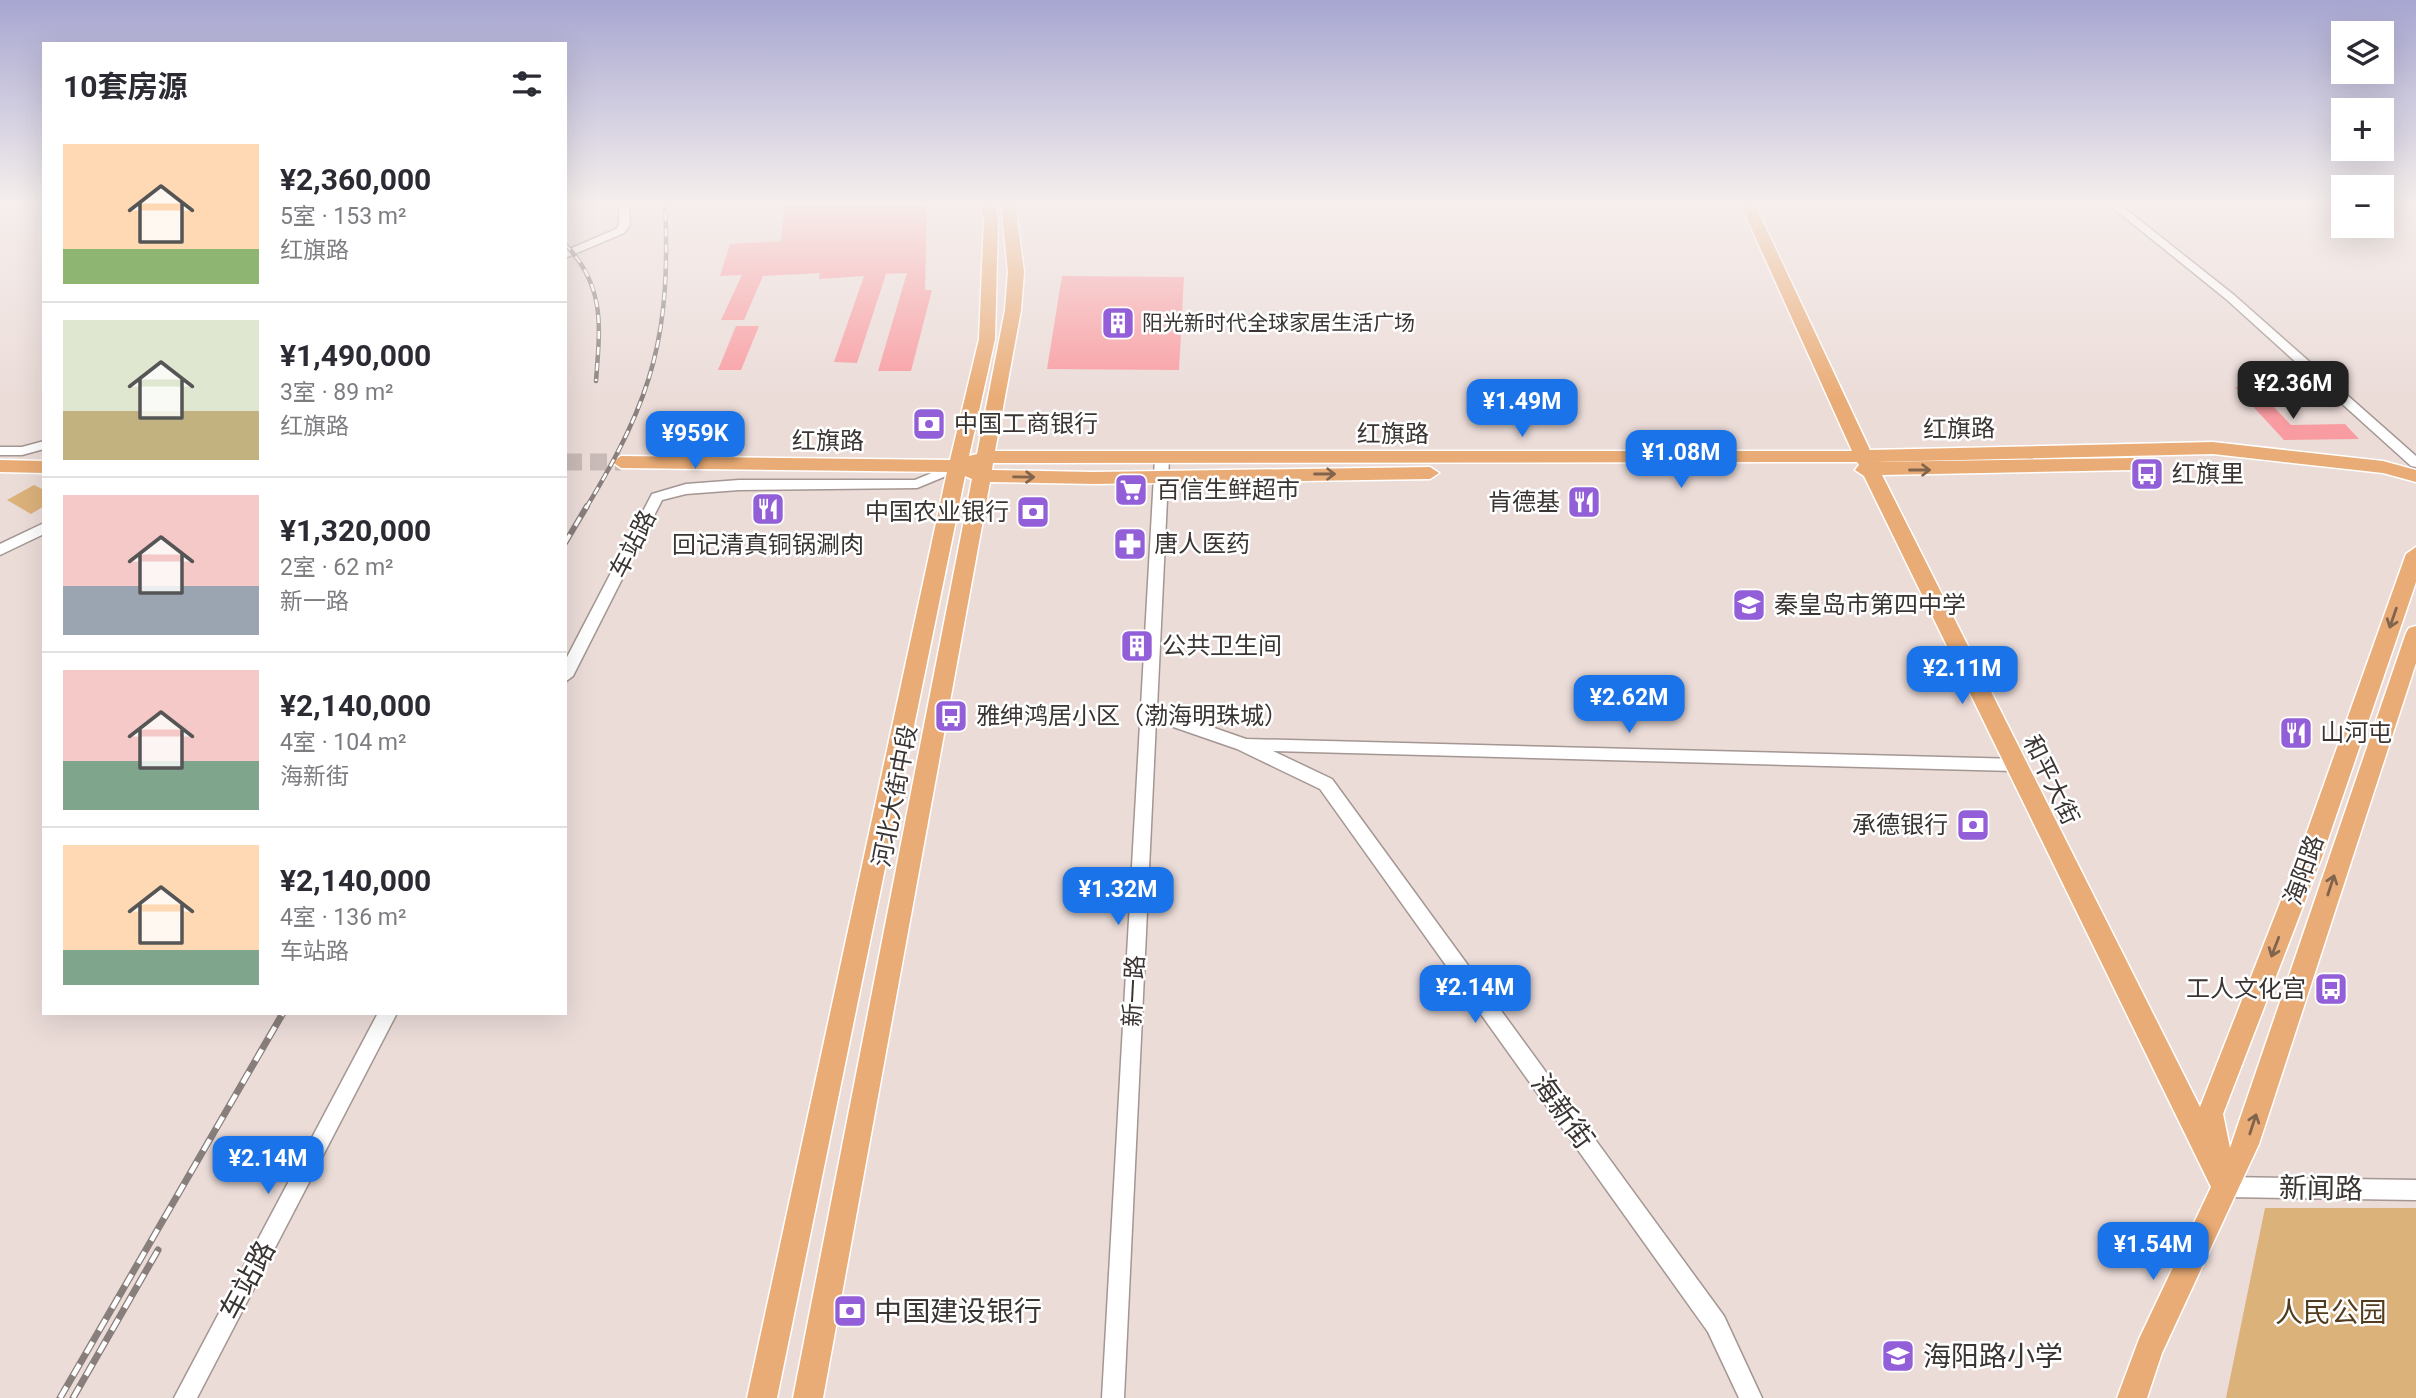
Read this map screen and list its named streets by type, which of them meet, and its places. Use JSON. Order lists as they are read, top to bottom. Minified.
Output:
{"streets":{"main road":["红旗路","和平大街","河北大街中段","海阳路"],"street":["车站路","新一路","海新街","新闻路"]},"crossings":[["红旗路","车站路"],["红旗路","和平大街"],["红旗路","河北大街中段"],["红旗路","新一路"],["和平大街","海阳路"],["和平大街","新闻路"],["海阳路","新闻路"],["新一路","海新街"]],"parks":["人民公园"],"places":{"building":["阳光新时代全球家居生活广场","公共卫生间"],"bank":["中国工商银行","中国农业银行","承德银行","中国建设银行"],"bus stop":["红旗里","雅绅鸿居小区（渤海明珠城）","工人文化宫"],"supermarket":["百信生鲜超市"],"restaurant":["肯德基","回记清真铜锅涮肉","山河屯"],"pharmacy":["唐人医药"],"school or university":["秦皇岛市第四中学","海阳路小学"]},"page":{"map_buttons":["+","−"],"heading":"10套房源","list":[{"name":"¥2,360,000","note":"5室 · 153 m² · 红旗路"},{"name":"¥1,490,000","note":"3室 · 89 m² · 红旗路"},{"name":"¥1,320,000","note":"2室 · 62 m² · 新一路"},{"name":"¥2,140,000","note":"4室 · 104 m² · 海新街"},{"name":"¥2,140,000","note":"4室 · 136 m² · 车站路"}],"price":["¥2.36M","¥1.49M","¥959K","¥1.08M","¥2.11M","¥2.62M","¥1.32M","¥2.14M","¥2.14M","¥1.54M"]}}
